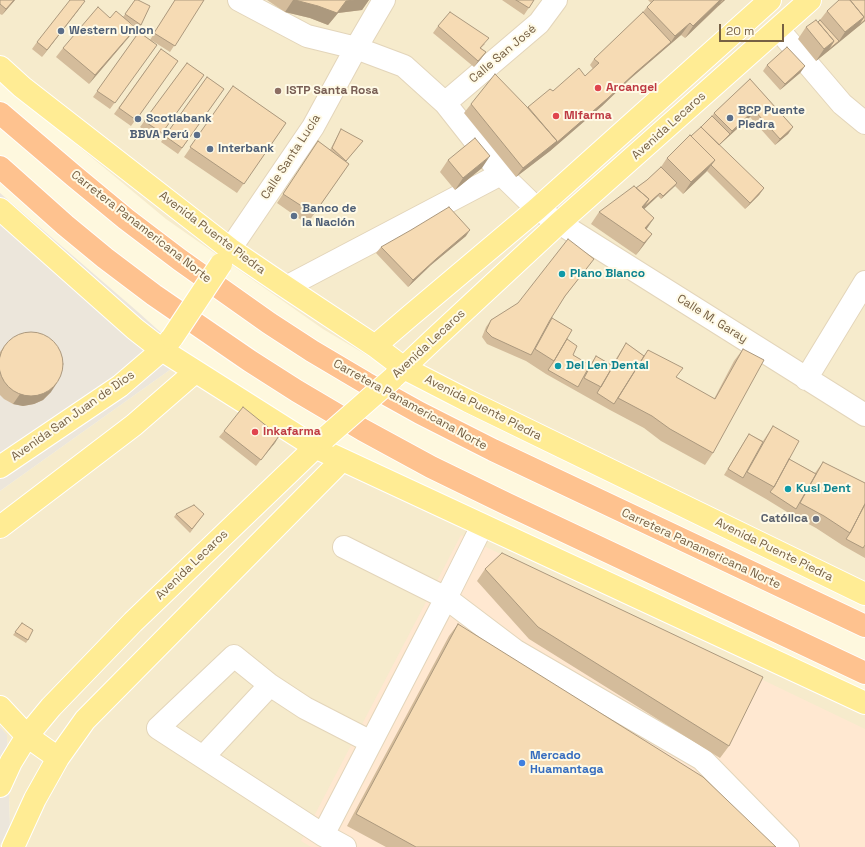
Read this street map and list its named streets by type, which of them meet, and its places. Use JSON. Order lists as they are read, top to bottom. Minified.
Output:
{"streets":{"highway":["Carretera Panamericana Norte"],"main road":["Avenida Lecaros","Avenida Puente Piedra","Avenida San Juan de Dios"],"street":["Calle San José","Calle Santa Lucía","Calle M. Garay"]},"crossings":[["Calle San José","Calle M. Garay"],["Avenida Lecaros","Avenida Puente Piedra"],["Avenida Lecaros","Calle M. Garay"],["Calle Santa Lucía","Avenida Puente Piedra"],["Calle Santa Lucía","Calle M. Garay"],["Calle Santa Lucía","Avenida San Juan de Dios"],["Avenida Puente Piedra","Avenida San Juan de Dios"]],"places":["Western Union","Arcangel","ISTP Santa Rosa","Mifarma","BCP Puente Piedra","Scotiabank","BBVA Perú","Interbank","Banco de la Nación","Plano Blanco","Dei Len Dental","Inkafarma","Kusi Dent","Católica","Mercado Huamantaga"],"scale_bar":"20 m"}
